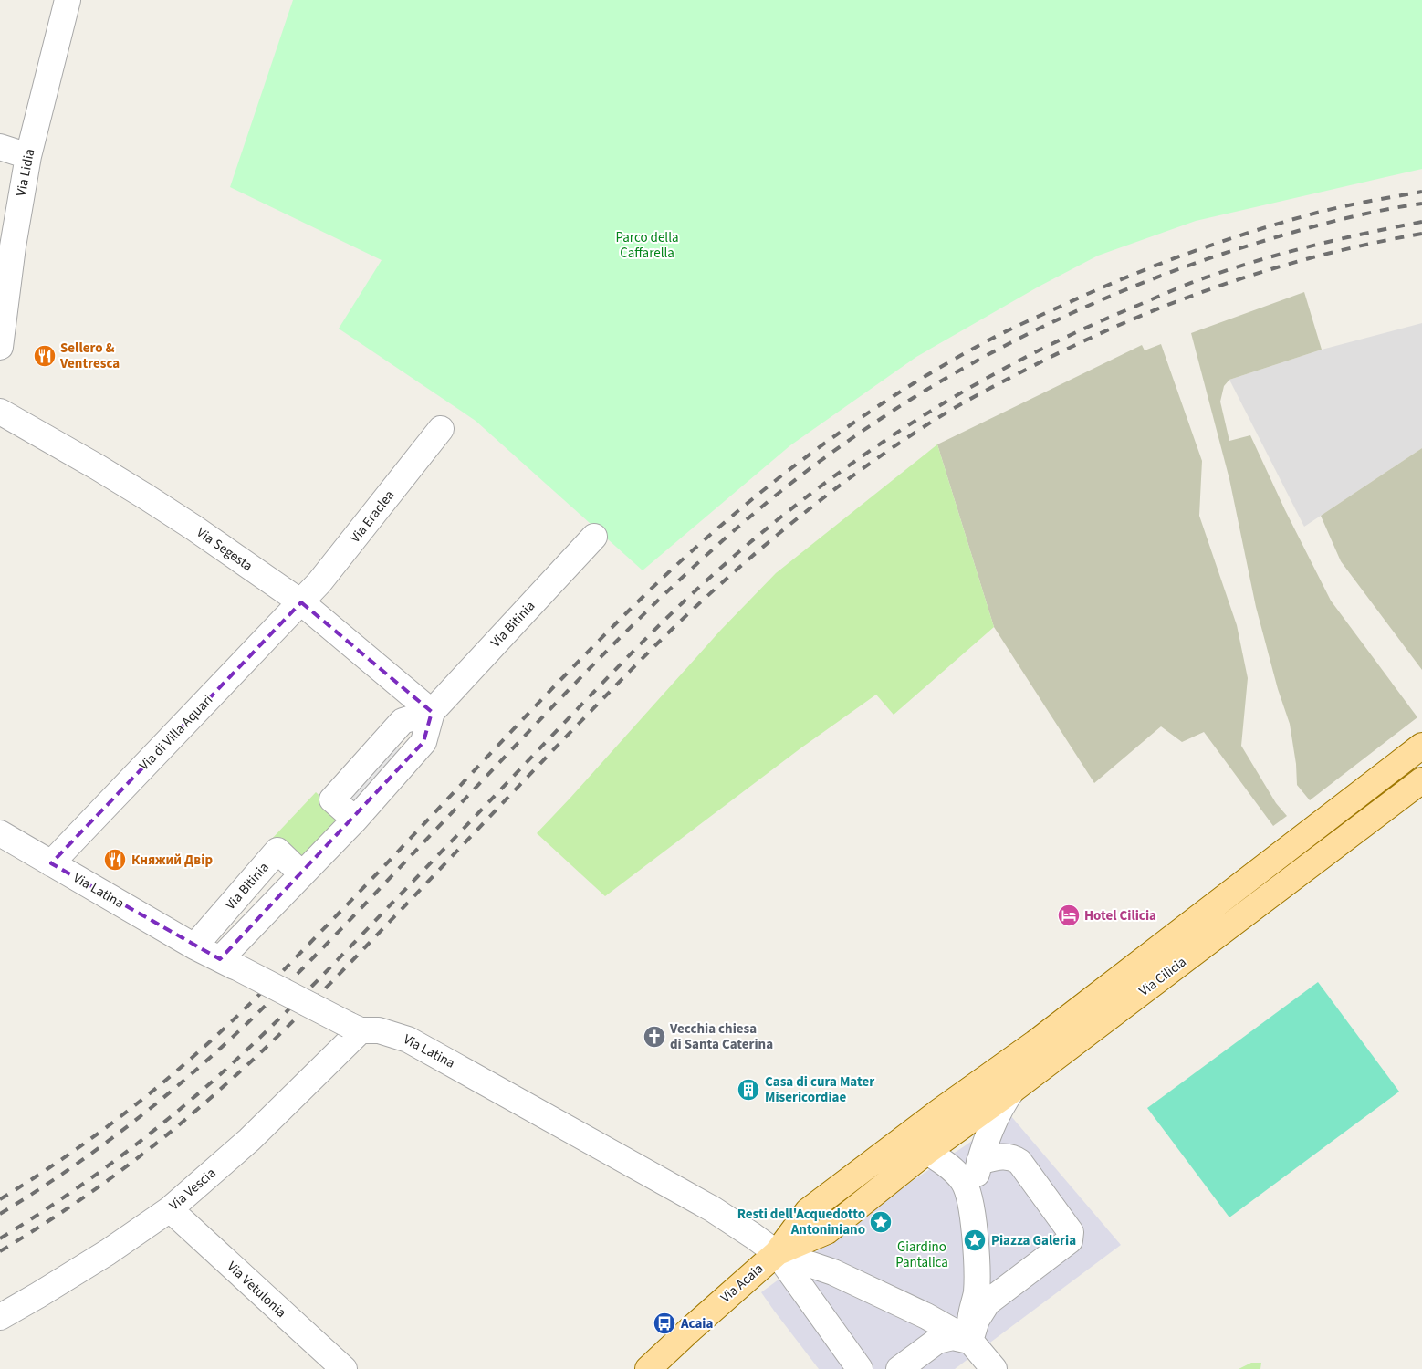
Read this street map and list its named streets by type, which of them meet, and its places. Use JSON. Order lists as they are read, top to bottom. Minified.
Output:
{"streets":{"main road":["Via Cilicia","Via Acaia"],"street":["Via Lidia","Via Eraclea","Via Segesta","Via Bitinia","Via di Villa Aquari","Via Latina","Via Vescia","Via Vetulonia"]},"crossings":[["Via Eraclea","Via Segesta"],["Via Eraclea","Via di Villa Aquari"],["Via Segesta","Via Bitinia"],["Via Segesta","Via di Villa Aquari"],["Via Bitinia","Via Latina"],["Via di Villa Aquari","Via Latina"],["Via Latina","Via Cilicia"],["Via Latina","Via Vescia"],["Via Latina","Via Acaia"],["Via Cilicia","Via Acaia"],["Via Vescia","Via Vetulonia"]],"parks":["Parco della Caffarella","Giardino Pantalica"],"places":{"restaurant":["Sellero & Ventresca","Княжий Двір"],"hotel":["Hotel Cilicia"],"church":["Vecchia chiesa di Santa Caterina"],"building":["Casa di cura Mater Misericordiae"],"place":["Resti dell'Acquedotto Antoniniano","Piazza Galeria"],"bus stop":["Acaia"]}}
